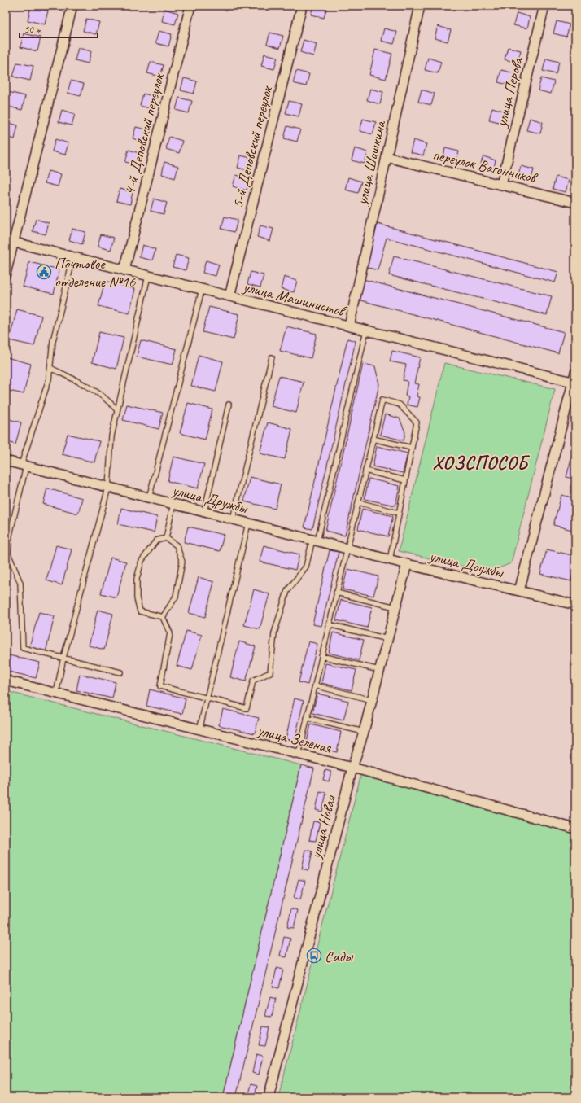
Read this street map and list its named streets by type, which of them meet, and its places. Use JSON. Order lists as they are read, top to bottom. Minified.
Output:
{"streets":{"street":["улица Перова","4-й Деповский переулок","5-й Деповский переулок","улица Шишкина","переулок Вагонников","улица Машинистов","улица Дружбы","улица Доужбы","улица Зеленая","улица Новая"]},"crossings":[["улица Перова","переулок Вагонников"],["4-й Деповский переулок","улица Машинистов"],["5-й Деповский переулок","улица Машинистов"],["улица Шишкина","переулок Вагонников"],["улица Шишкина","улица Машинистов"],["улица Дружбы","улица Доужбы"],["улица Дружбы","улица Новая"],["улица Доужбы","улица Новая"],["улица Зеленая","улица Новая"]],"districts":["ХОЗСПОСОБ"],"places":{"public building":["Почтовое отделение №16"],"bus stop":["Сады"]},"scale_bar":"50 m"}
